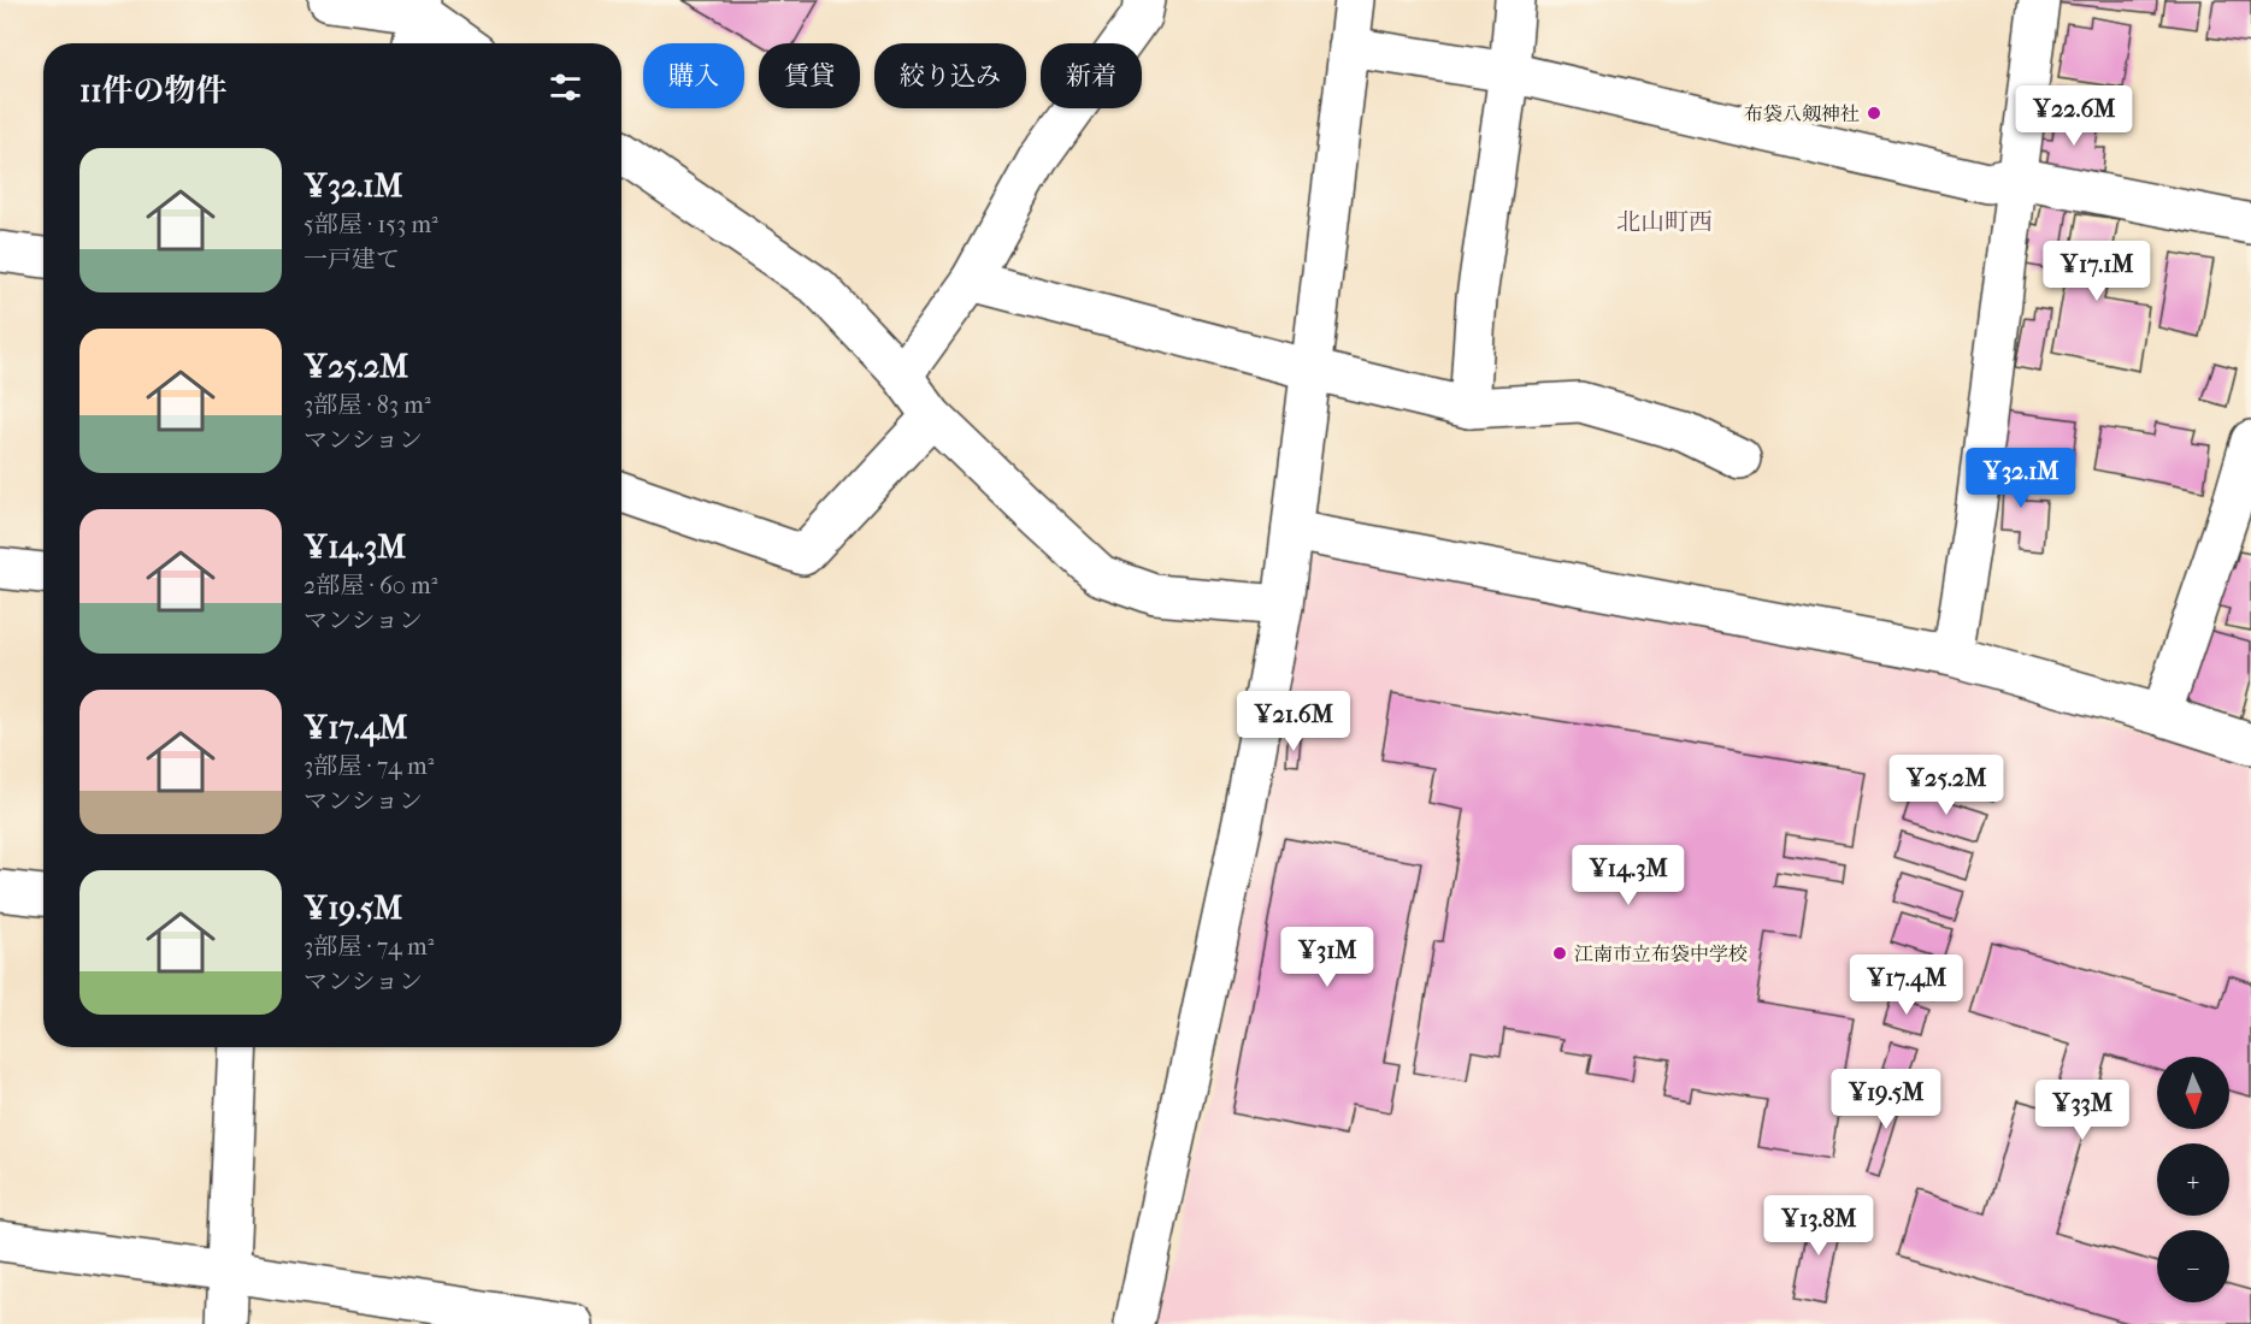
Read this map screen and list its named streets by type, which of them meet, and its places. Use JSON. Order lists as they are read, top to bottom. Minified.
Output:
{"districts":["北山町西"],"places":["布袋八剱神社","江南市立布袋中学校"],"north":"bottom","page":{"chip":["購入","賃貸","絞り込み","新着"],"heading":"11件の物件","price":["¥22.6M","¥17.1M","¥32.1M","¥21.6M","¥25.2M","¥14.3M","¥31M","¥17.4M","¥19.5M","¥33M","¥13.8M"],"list":[{"name":"¥32.1M","note":"5部屋 · 153 m² · 一戸建て"},{"name":"¥25.2M","note":"3部屋 · 83 m² · マンション"},{"name":"¥14.3M","note":"2部屋 · 60 m² · マンション"},{"name":"¥17.4M","note":"3部屋 · 74 m² · マンション"},{"name":"¥19.5M","note":"3部屋 · 74 m² · マンション"}],"map_buttons":["+","−"]}}
